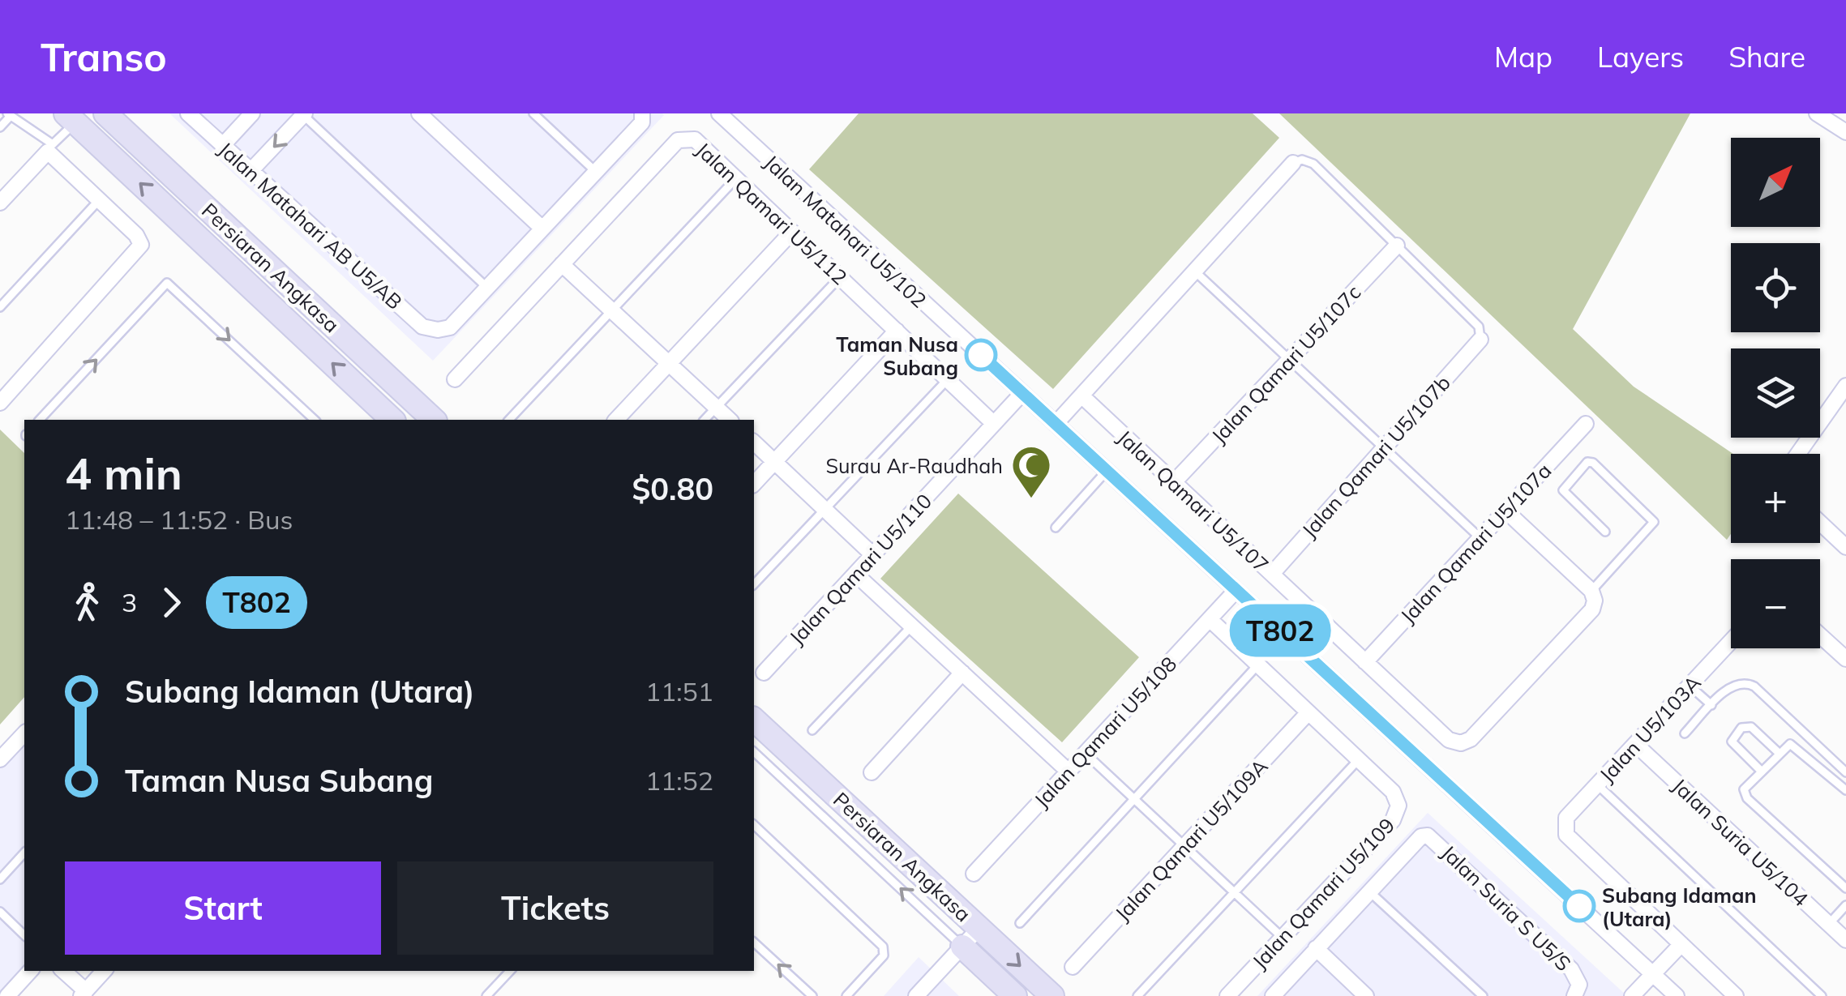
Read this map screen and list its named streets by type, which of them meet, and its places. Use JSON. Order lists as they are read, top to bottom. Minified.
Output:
{"streets":{"street":["Jalan Qamari U5/112","Jalan Matahari AB U5/AB","Jalan Matahari U5/102","Persiaran Angkasa","Jalan Qamari U5/107c","Jalan Qamari U5/107b","Jalan Qamari U5/107","Jalan Qamari U5/107a","Jalan Qamari U5/110","Jalan U5/103A","Jalan Qamari U5/108","Jalan Qamari U5/109A","Jalan Suria U5/104","Jalan Qamari U5/109","Jalan Suria S U5/S"]},"crossings":[["Jalan Qamari U5/112","Jalan Qamari U5/110"],["Jalan Matahari U5/102","Jalan Qamari U5/110"],["Jalan Matahari U5/102","Jalan Qamari U5/108"],["Jalan Qamari U5/107c","Jalan Qamari U5/107"],["Jalan Qamari U5/107b","Jalan Qamari U5/107"],["Jalan Qamari U5/107","Jalan Qamari U5/107a"],["Jalan U5/103A","Jalan Suria U5/104"],["Jalan Qamari U5/108","Jalan Qamari U5/109"],["Jalan Qamari U5/109A","Jalan Qamari U5/109"]],"places":{"other":["Taman Nusa Subang","Subang Idaman (Utara)"],"mosque":["Surau Ar-Raudhah"]},"lines":["bus line T802"],"north":"top right","page":{"header":"Transo","nav":["Map","Layers","Share"],"on_map":"T802","map_buttons":["+","−"],"heading":["4 min","11:48 – 11:52 · Bus","$0.80"],"legs":["3","T802"],"list":[{"name":"Subang Idaman (Utara)","value":"11:51"},{"name":"Taman Nusa Subang","value":"11:52"}],"buttons":["Start","Tickets"]}}
